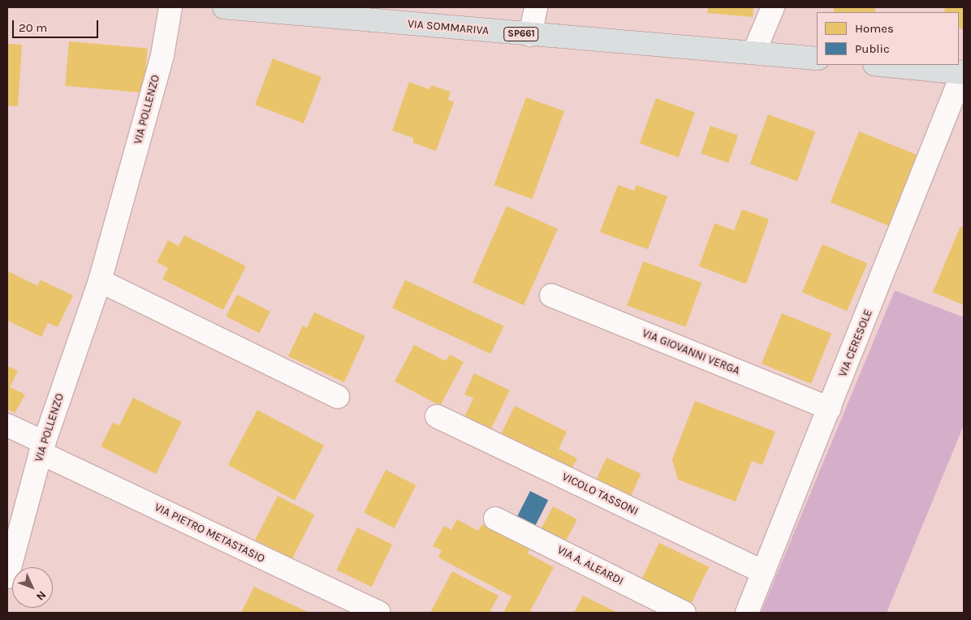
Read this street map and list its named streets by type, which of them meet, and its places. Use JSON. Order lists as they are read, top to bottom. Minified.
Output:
{"streets":{"main road":["VIA SOMMARIVA","SP661"],"street":["VIA POLLENZO","VIA CERESOLE","VIA GIOVANNI VERGA","VICOLO TASSONI","VIA PIETRO METASTASIO","VIA A. ALEARDI"]},"crossings":[["VIA POLLENZO","VIA PIETRO METASTASIO"],["VIA CERESOLE","VIA GIOVANNI VERGA"],["VIA CERESOLE","VICOLO TASSONI"]],"legend":["Homes","Public"],"scale_bar":"20 m","north":"bottom right"}
